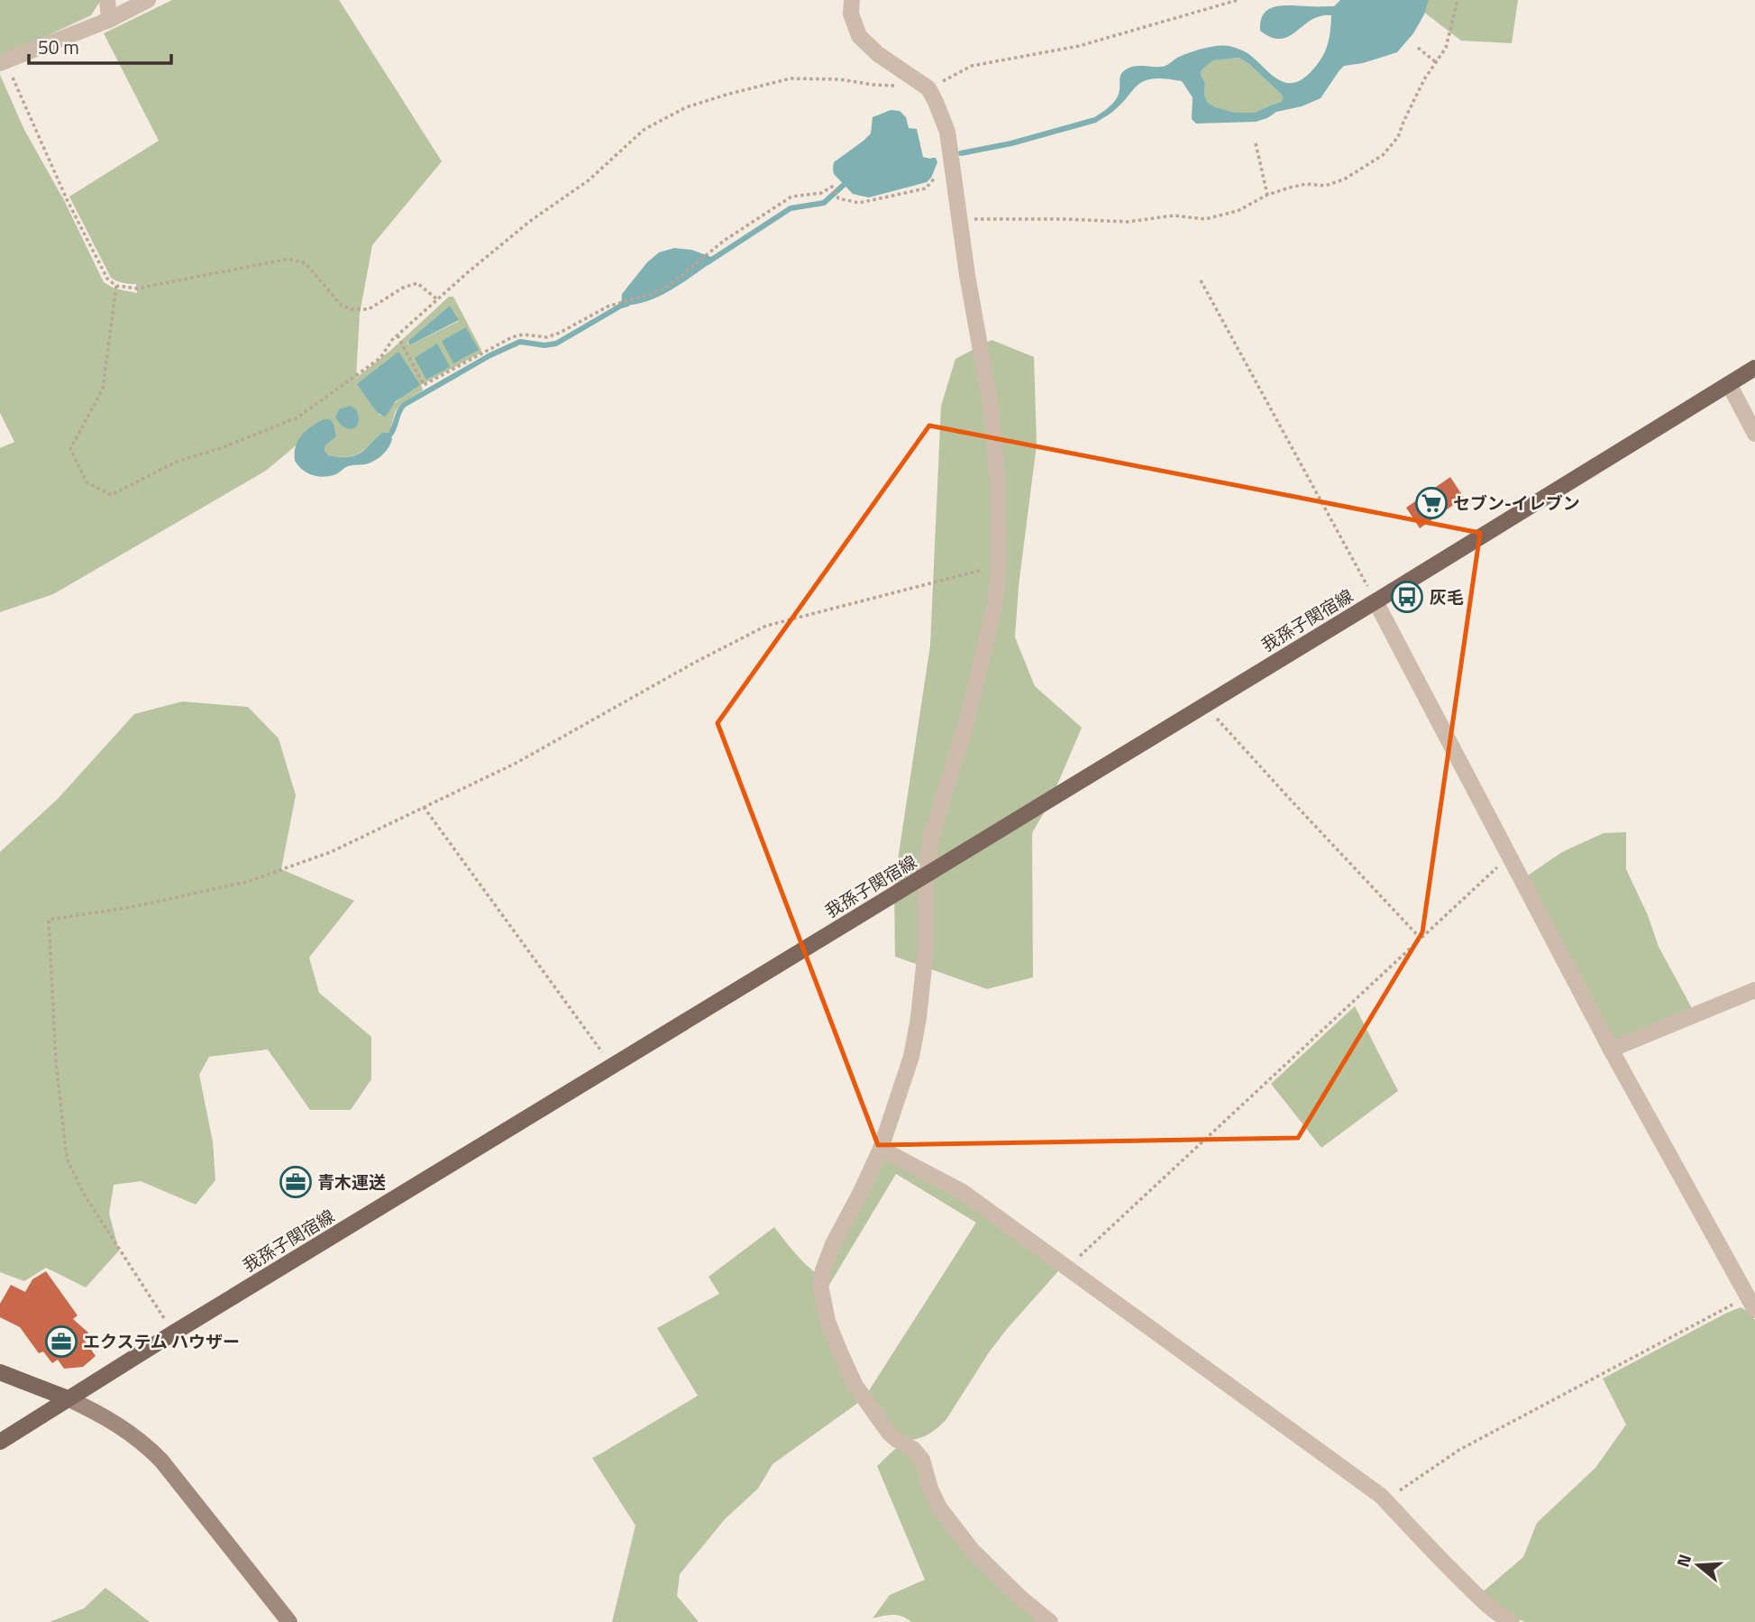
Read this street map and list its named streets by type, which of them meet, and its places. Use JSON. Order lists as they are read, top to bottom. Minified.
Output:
{"streets":{"main road":["我孫子関宿線"]},"places":{"supermarket":["セブン-イレブン"],"bus stop":["灰毛"],"office":["青木運送","エクステム ハウザー"]},"scale_bar":"50 m","north":"left"}
